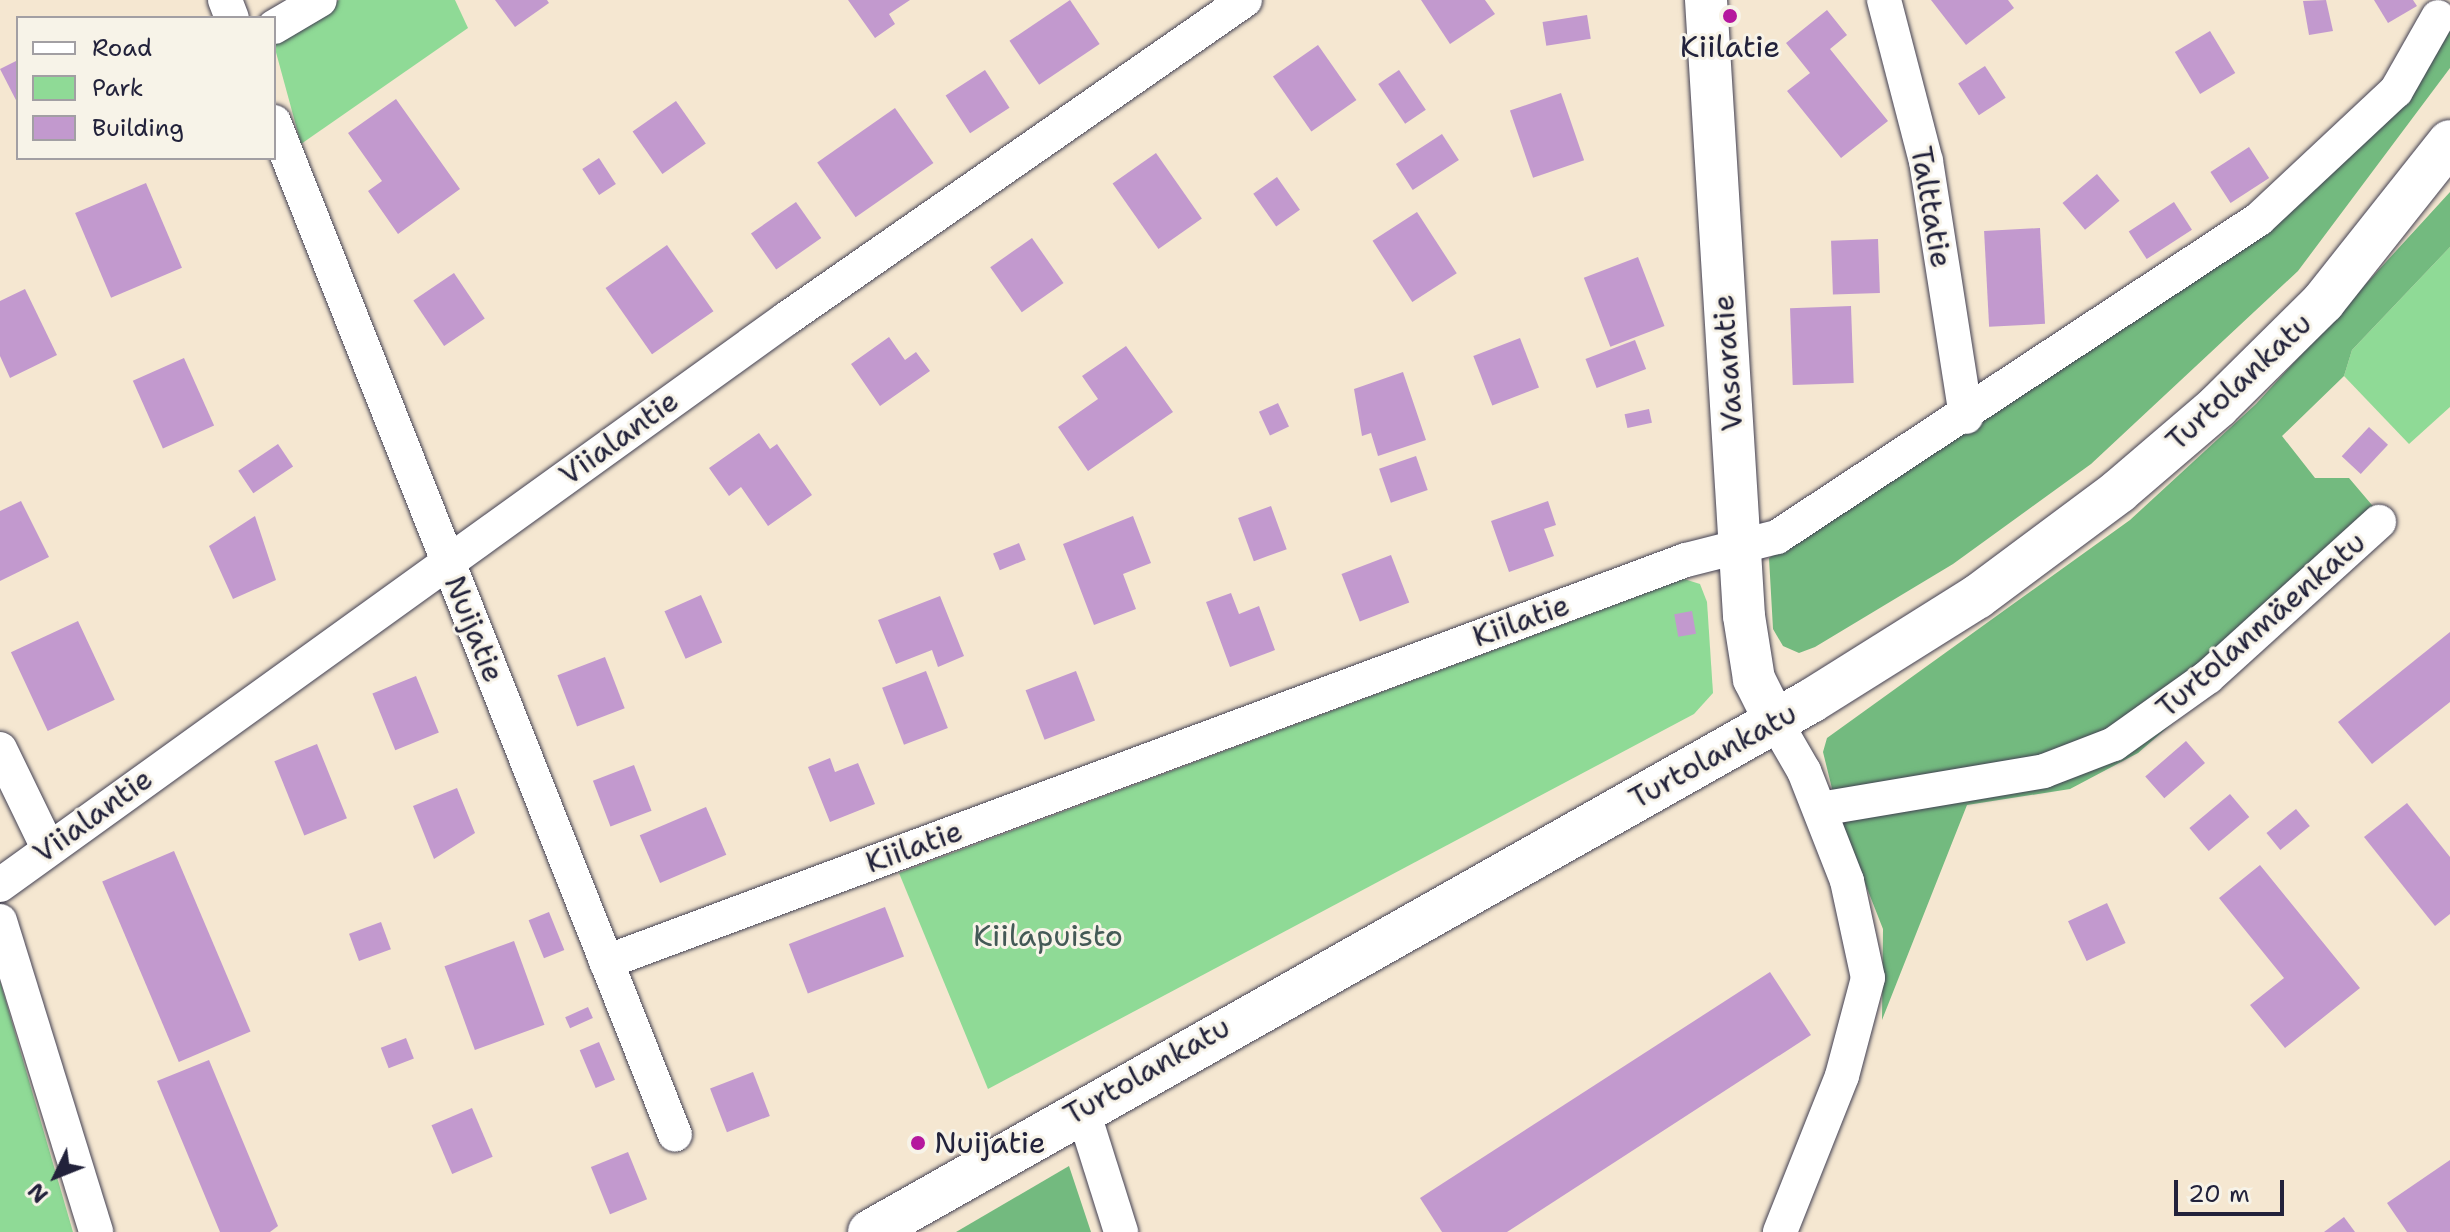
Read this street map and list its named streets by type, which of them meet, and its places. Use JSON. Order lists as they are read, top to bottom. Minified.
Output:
{"streets":{"main road":["Turtolankatu"],"street":["Talttatie","Vasaratie","Viialantie","Kiilatie","Turtolanmäenkatu","Nuijatie"]},"crossings":[["Talttatie","Kiilatie"],["Vasaratie","Turtolankatu"],["Vasaratie","Kiilatie"],["Viialantie","Nuijatie"],["Kiilatie","Nuijatie"]],"parks":["Kiilapuisto"],"places":["Kiilatie","Nuijatie"],"legend":["Road","Park","Building"],"scale_bar":"20 m","north":"bottom left"}
